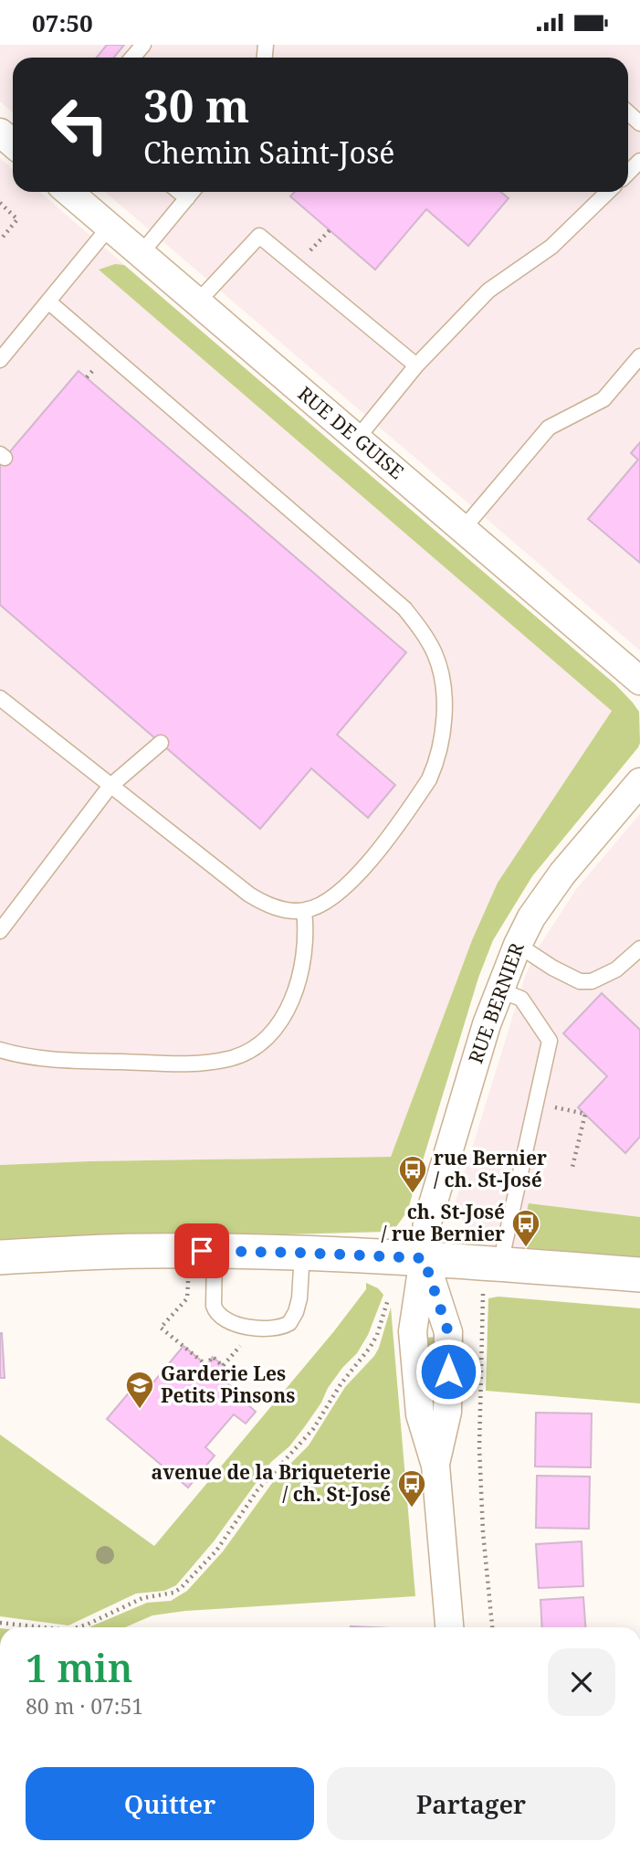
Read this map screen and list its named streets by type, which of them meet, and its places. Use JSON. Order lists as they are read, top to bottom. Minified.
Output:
{"streets":{"street":["RUE DE GUISE","RUE BERNIER"]},"places":{"bus stop":["rue Bernier / ch. St-José","ch. St-José / rue Bernier","avenue de la Briqueterie / ch. St-José"],"school or university":["Garderie Les Petits Pinsons"]},"page":{"status":"07:50","turn":["30 m","Chemin Saint-José"],"heading":["1 min","80 m · 07:51"],"buttons":["Quitter","Partager"]}}
